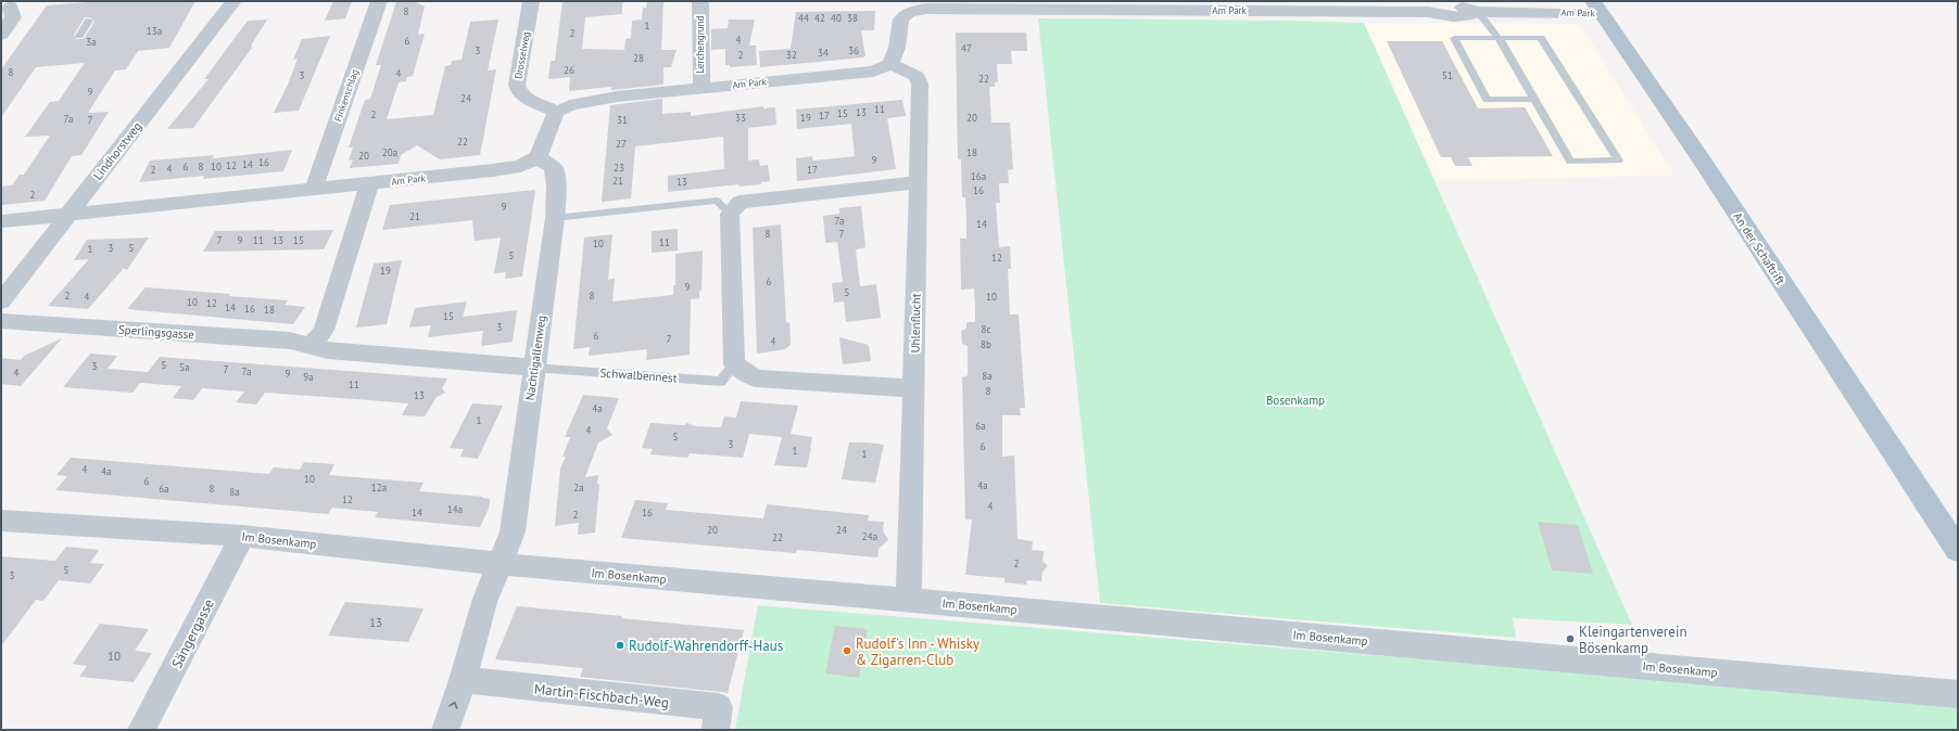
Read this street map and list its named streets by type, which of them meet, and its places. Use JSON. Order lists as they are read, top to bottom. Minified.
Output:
{"streets":{"main road":["An der Schaftrift"],"street":["Am Park","Lerchengrund","Drosselweg","Finkenschlag","Lindhorstweg","Uhlenflucht","Sperlingsgasse","Nachtigallenweg","Im Bosenkamp","Sängergasse","Martin-Fischbach-Weg"],"lane":["Schwalbennest"]},"crossings":[["Am Park","Lerchengrund"],["Am Park","Drosselweg"],["Am Park","Finkenschlag"],["Am Park","Lindhorstweg"],["Am Park","An der Schaftrift"],["Am Park","Uhlenflucht"],["Am Park","Nachtigallenweg"],["Uhlenflucht","Im Bosenkamp"],["Sperlingsgasse","Nachtigallenweg"],["Sperlingsgasse","Schwalbennest"],["Nachtigallenweg","Schwalbennest"],["Nachtigallenweg","Im Bosenkamp"],["Im Bosenkamp","Sängergasse"]],"parks":["Bosenkamp"],"places":["Kleingartenverein Bösenkamp","Rudolf-Wahrendorff-Haus","Rudolf's Inn - Whisky & Zigarren-Club"],"house_numbers":["8","44","42","40","38","1","13a","2","4","6","3a","47","3","36","34","2","32","28","26","8","4","3","51","22","9","24","11","13","15","2","17","33","19","20","7a","7","31","22","27","20a","18","20","9","16","14","12","6","8","10","23","4","2","17","16a","21","13","16","2","9","21","7a","14","8","7","7","9","11","13","15","11","10","3","5","1","5","12","19","6","9","5","2","8","4","10","10","12","14","16","18","15","3","8c","6","7","4","8b","5","3","5a","7","7a","4","9","8a","9a","11","8","13","4a","1","6a","4","5","3","6","1","1","4","4a","10","6","4a","12a","2a","6a","8","8a","12","4","14a","14","16","2","20","24","24a","22","2","5","3","13","10"]}
